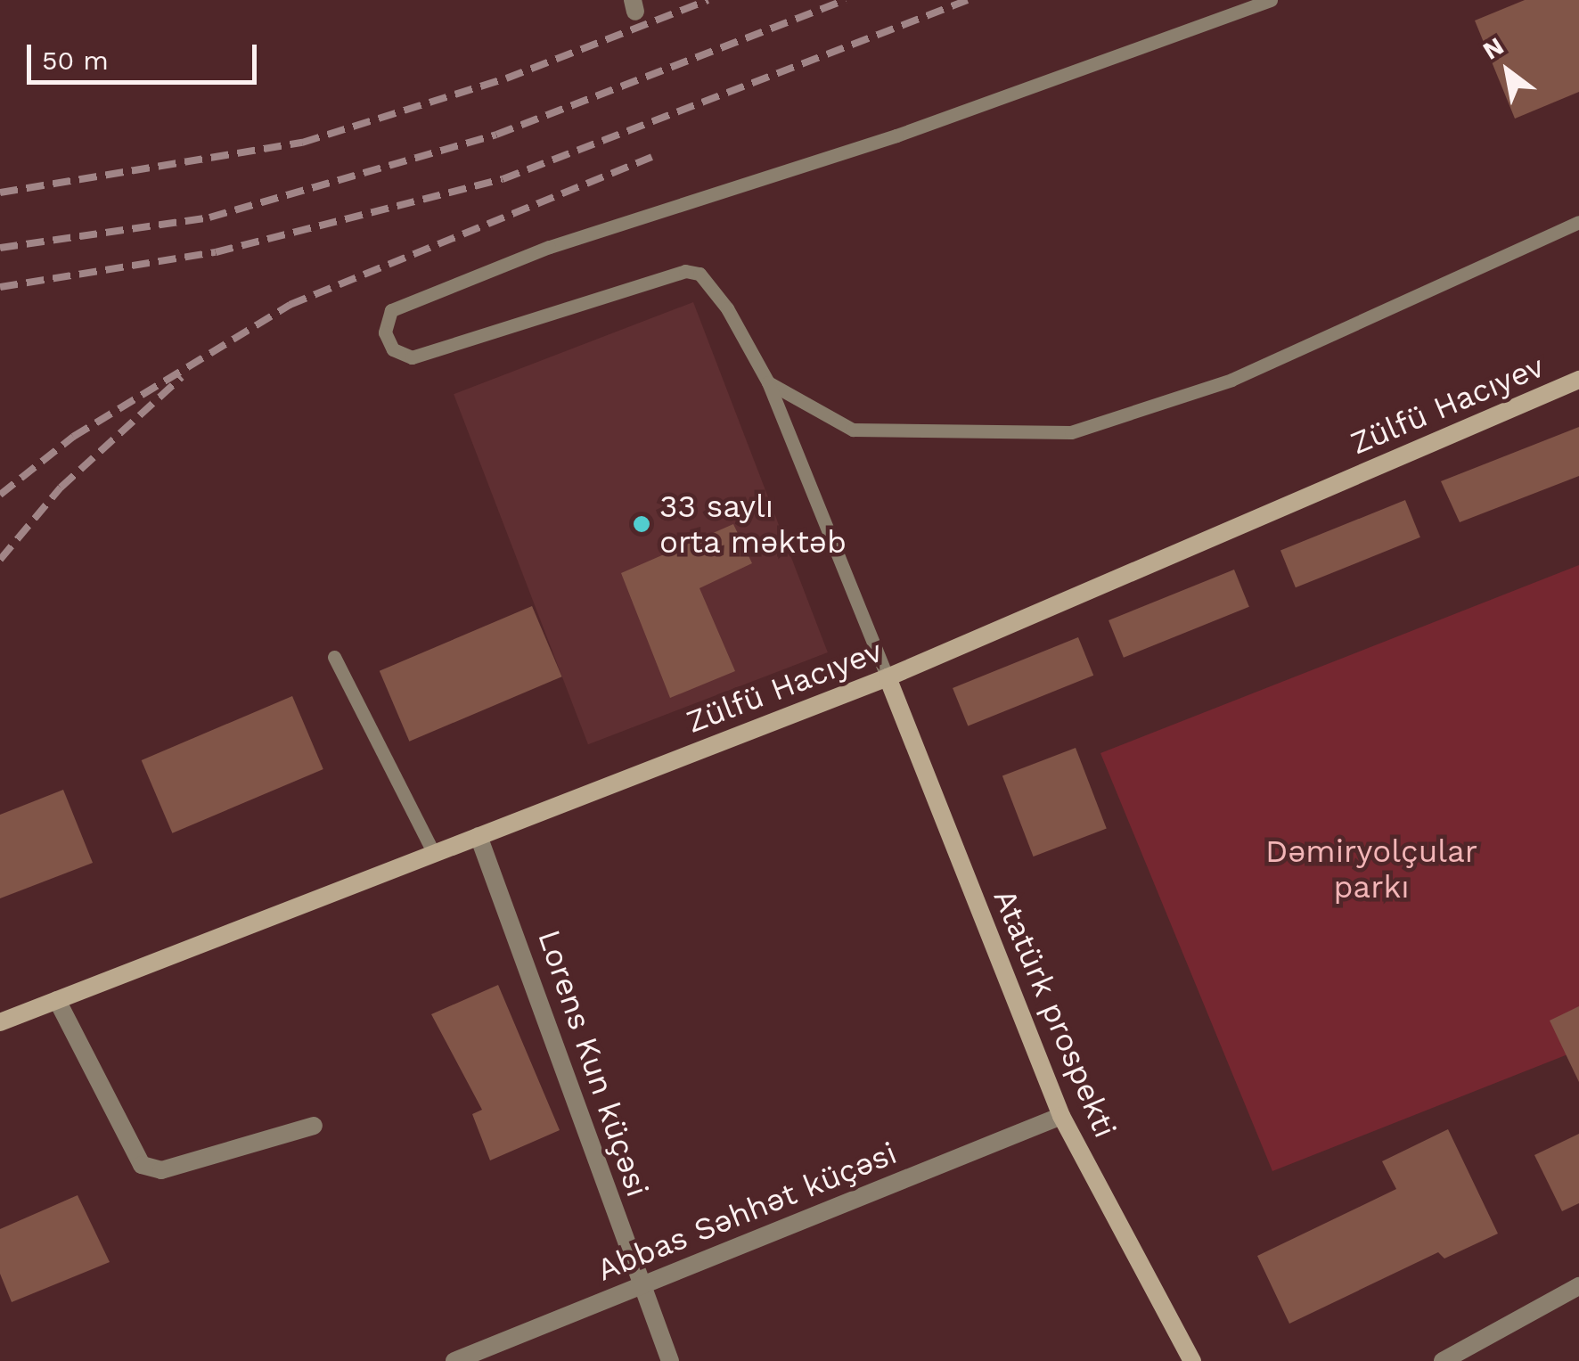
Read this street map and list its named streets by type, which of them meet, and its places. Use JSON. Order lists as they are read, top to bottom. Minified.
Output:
{"streets":{"main road":["Zülfü Hacıyev","Atatürk prospekti"],"street":["Lorens Kun küçəsi","Abbas Səhhət küçəsi"]},"crossings":[["Zülfü Hacıyev","Atatürk prospekti"],["Zülfü Hacıyev","Lorens Kun küçəsi"],["Atatürk prospekti","Abbas Səhhət küçəsi"],["Lorens Kun küçəsi","Abbas Səhhət küçəsi"]],"parks":["Dəmiryolçular parkı"],"places":["33 saylı orta məktəb"],"scale_bar":"50 m","north":"top left"}
